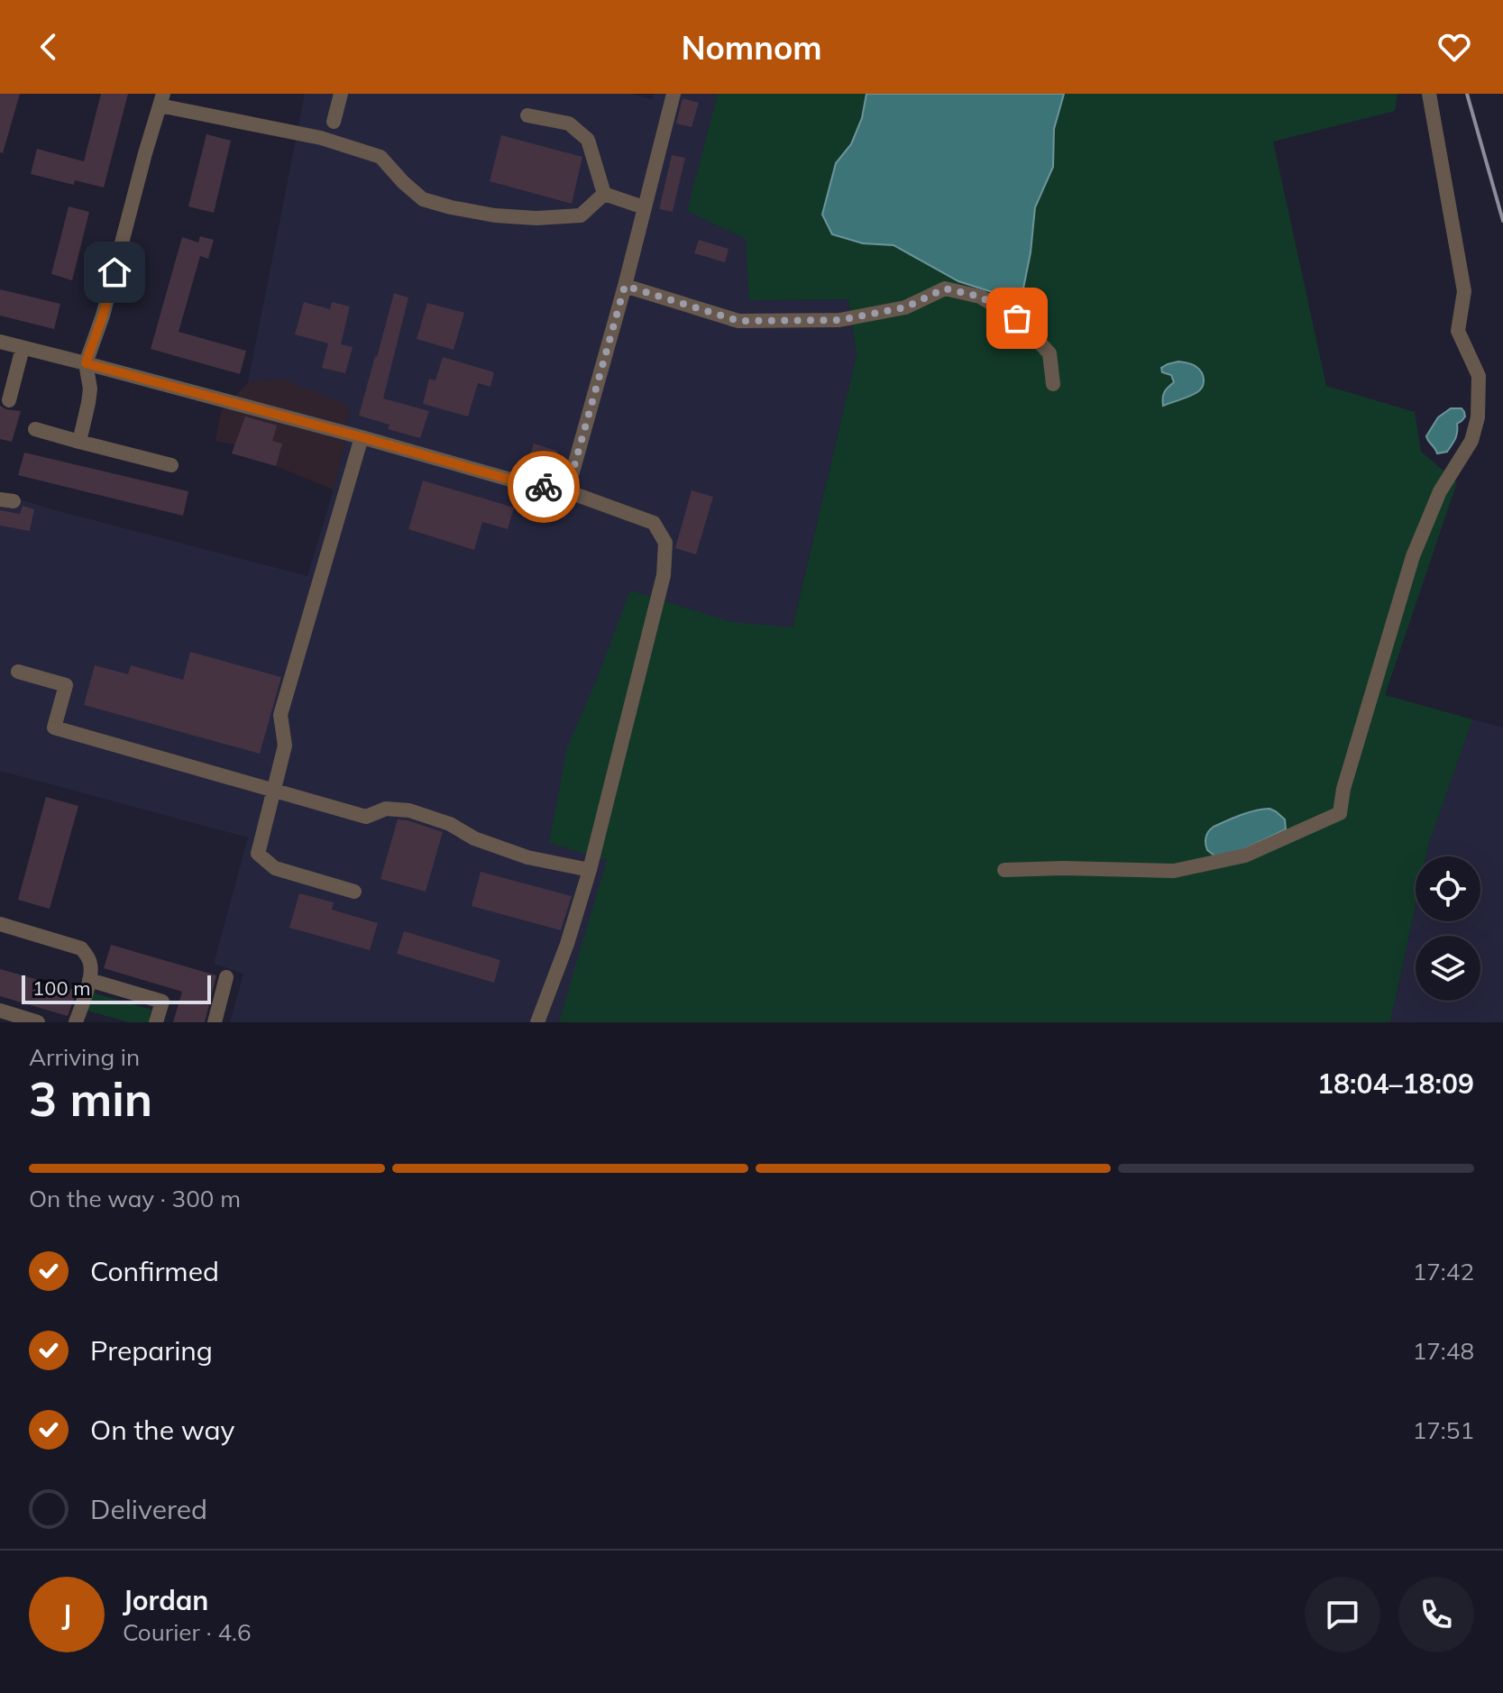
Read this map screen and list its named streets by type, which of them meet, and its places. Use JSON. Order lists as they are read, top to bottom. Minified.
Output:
{"scale_bar":"100 m","page":{"header":"Nomnom","scale":"100 m","heading":["3 min","Arriving in","18:04–18:09"],"panel":["Jordan","Courier · 4.6"],"bar":"On the way · 300 m","list":[["Confirmed","17:42"],["Preparing","17:48"],["On the way","17:51"],"Delivered"],"round":"J"}}
